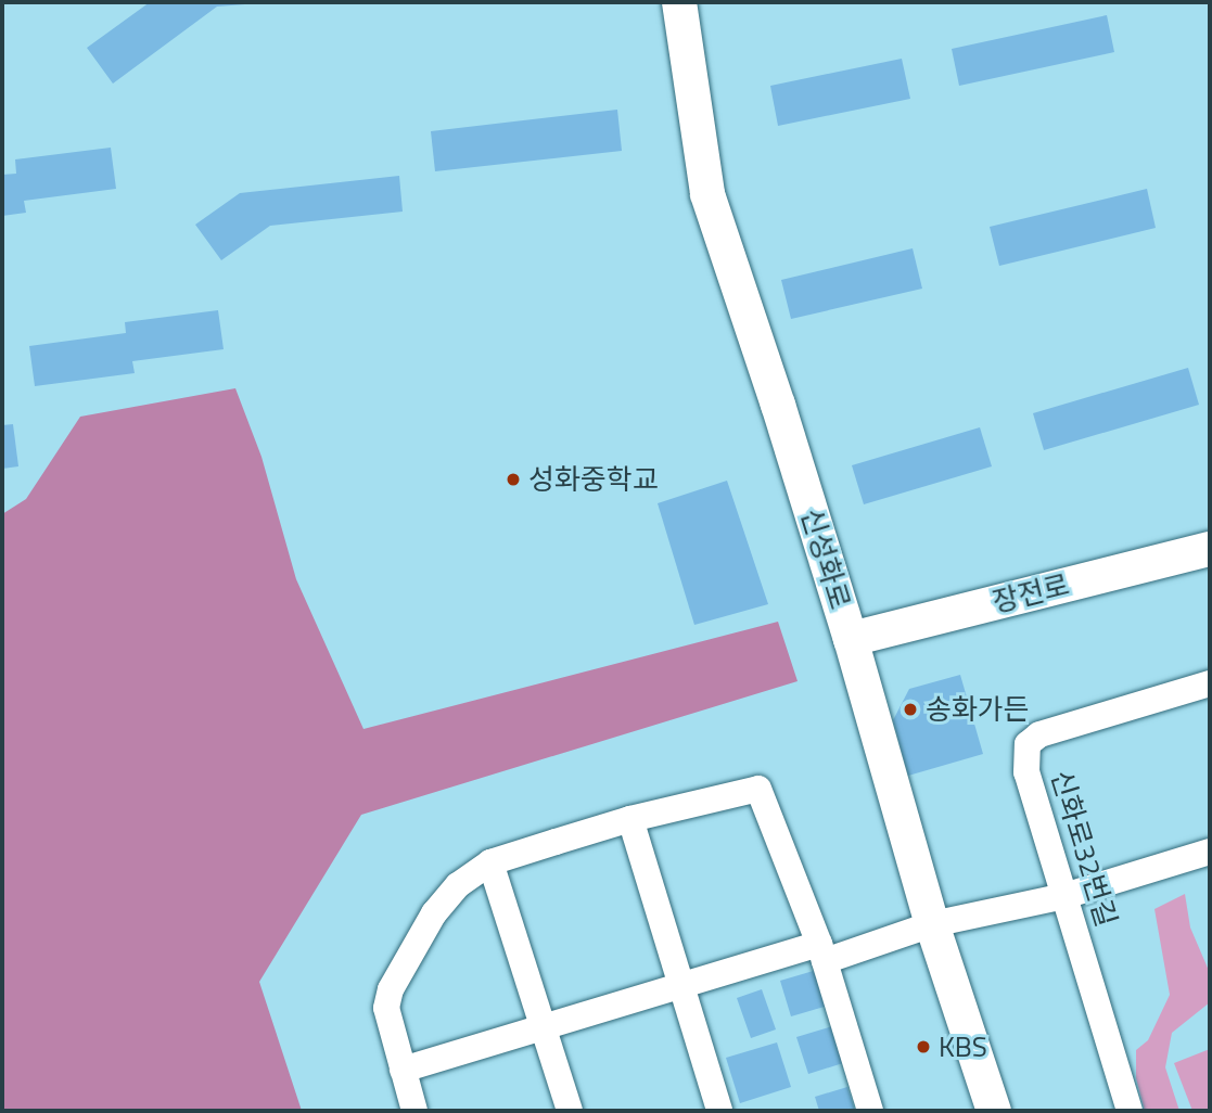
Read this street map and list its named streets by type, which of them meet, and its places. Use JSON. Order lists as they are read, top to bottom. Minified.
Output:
{"streets":{"street":["신성화로","장전로","신화로32번길"]},"crossings":[["신성화로","장전로"]],"places":["성화중학교","송화가든","KBS"]}
